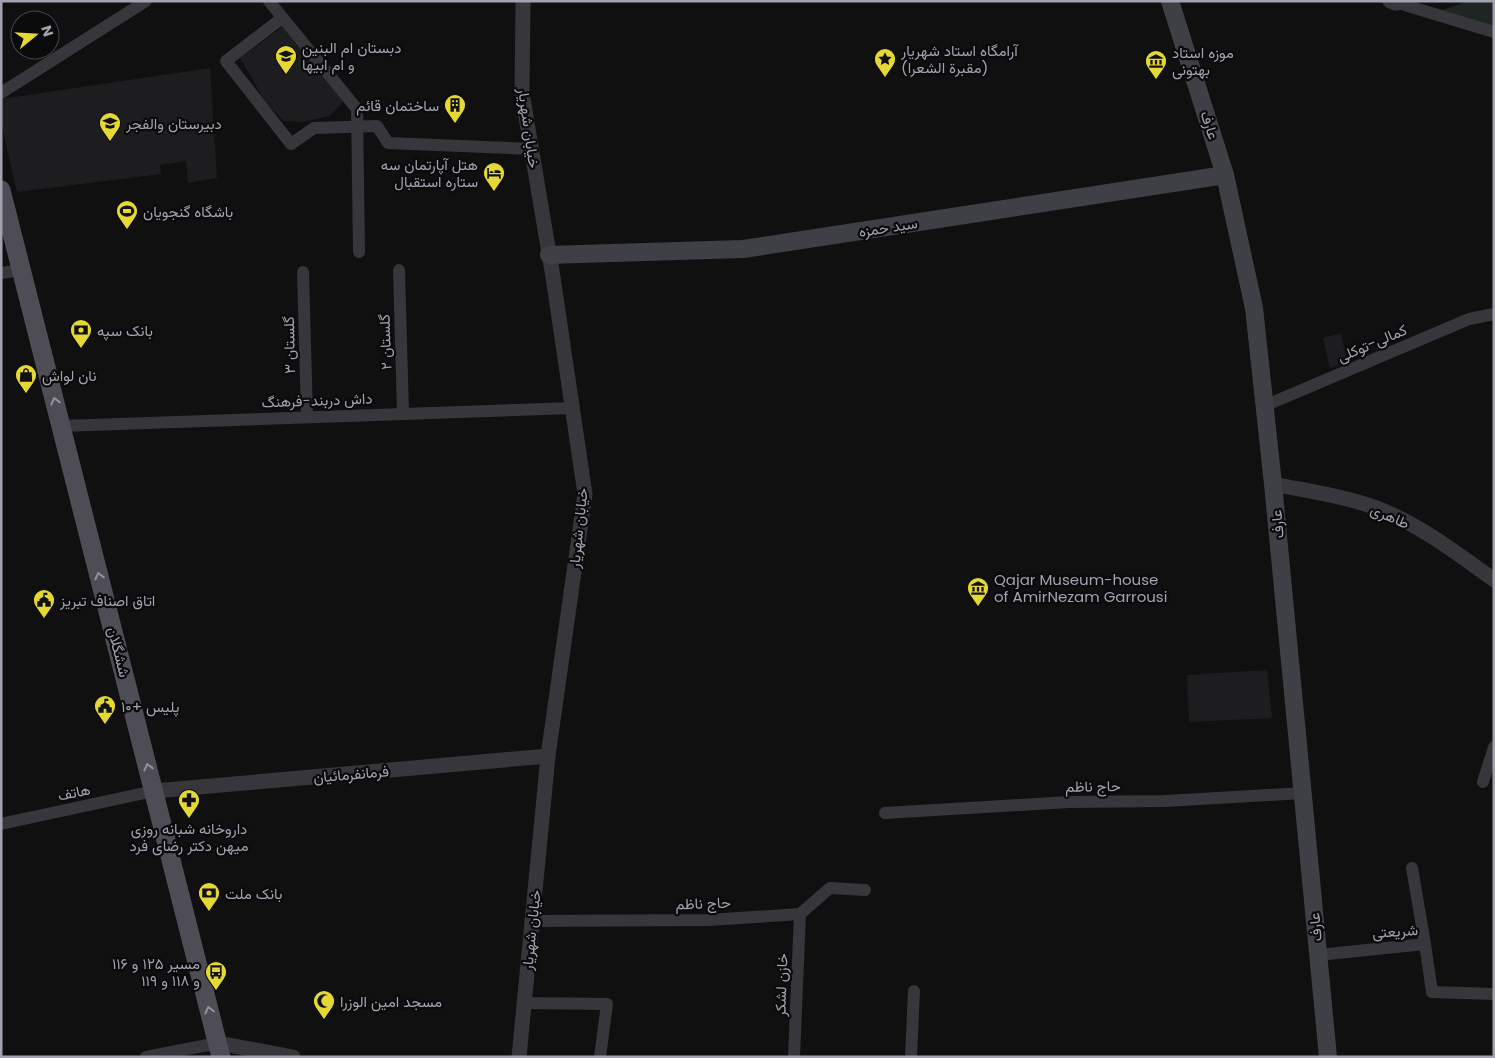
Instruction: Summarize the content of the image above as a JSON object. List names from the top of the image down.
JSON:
{
  "streets": {
    "main road": ["عارف", "سید حمزه", "ششگلان"],
    "street": [
      "خیابان شهریار",
      "گلستان ۲",
      "کمالی-توکلی",
      "گلستان ۳",
      "داش دربند-فرهنگ",
      "طاهری",
      "فرمانفرمائیان",
      "حاج ناظم",
      "هاتف",
      "شریعتی",
      "خازن لشکر"
    ]
  },
  "crossings": [
    ["عارف", "سید حمزه"],
    ["عارف", "کمالی-توکلی"],
    ["عارف", "طاهری"],
    ["عارف", "حاج ناظم"],
    ["عارف", "شریعتی"],
    ["خیابان شهریار", "سید حمزه"],
    ["خیابان شهریار", "داش دربند-فرهنگ"],
    ["خیابان شهریار", "فرمانفرمائیان"],
    ["خیابان شهریار", "حاج ناظم"],
    ["گلستان ۲", "داش دربند-فرهنگ"],
    ["گلستان ۳", "داش دربند-فرهنگ"],
    ["داش دربند-فرهنگ", "ششگلان"],
    ["ششگلان", "فرمانفرمائیان"],
    ["ششگلان", "هاتف"],
    ["فرمانفرمائیان", "هاتف"],
    ["حاج ناظم", "خازن لشکر"]
  ],
  "one_way": ["ششگلان"],
  "places": {
    "school or university": ["دبستان ام البنین و ام ابیها", "دبیرستان والفجر"],
    "place": ["آرامگاه استاد شهریار (مقبرة الشعرا)"],
    "museum": ["موزه استاد بهتونی", "Qajar Museum-house of AmirNezam Garrousi"],
    "building": ["ساختمان قائم"],
    "hotel": ["هتل آپارتمان سه ستاره استقبال"],
    "sports": ["باشگاه گنجویان"],
    "bank": ["بانک سپه", "بانک ملت"],
    "shop": ["نان لواش"],
    "public building": ["اتاق اصناف تبریز", "پلیس +۱۰"],
    "pharmacy": ["داروخانه شبانه روزی میهن دکتر رضای فرد"],
    "bus stop": ["مسیر ۱۲۵ و ۱۱۶ و ۱۱۸ و ۱۱۹"],
    "mosque": ["مسجد امین الوزرا"]
  },
  "north": "right"
}
